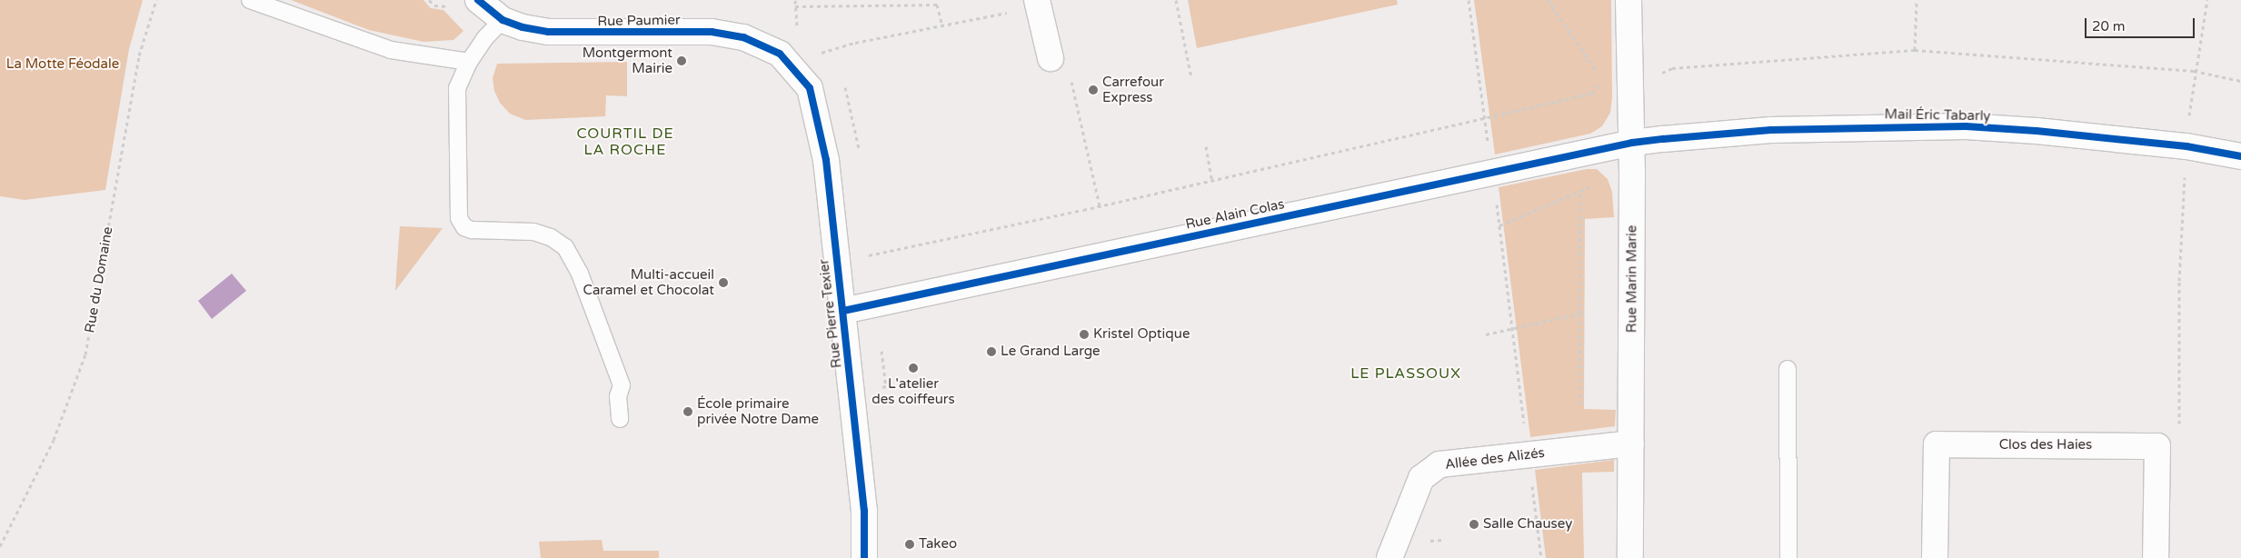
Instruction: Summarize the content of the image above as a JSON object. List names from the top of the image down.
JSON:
{
  "streets": {
    "street": [
      "Rue Paumier",
      "Mail Éric Tabarly",
      "Rue Alain Colas",
      "Rue Marin Marie",
      "Rue Pierre Texier",
      "Clos des Haies",
      "Allée des Alizés"
    ],
    "path": ["Rue du Domaine"]
  },
  "crossings": [
    ["Rue Paumier", "Rue Pierre Texier"],
    ["Mail Éric Tabarly", "Rue Alain Colas"],
    ["Mail Éric Tabarly", "Rue Marin Marie"],
    ["Rue Alain Colas", "Rue Marin Marie"],
    ["Rue Alain Colas", "Rue Pierre Texier"],
    ["Rue Marin Marie", "Allée des Alizés"]
  ],
  "districts": ["COURTIL DE LA ROCHE", "LE PLASSOUX"],
  "parks": ["La Motte Féodale"],
  "places": [
    "Montgermont Mairie",
    "Carrefour Express",
    "Multi-accueil Caramel et Chocolat",
    "Kristel Optique",
    "Le Grand Large",
    "L'atelier des coiffeurs",
    "École primaire privée Notre Dame",
    "Salle Chausey",
    "Takeo"
  ],
  "scale_bar": "20 m"
}
